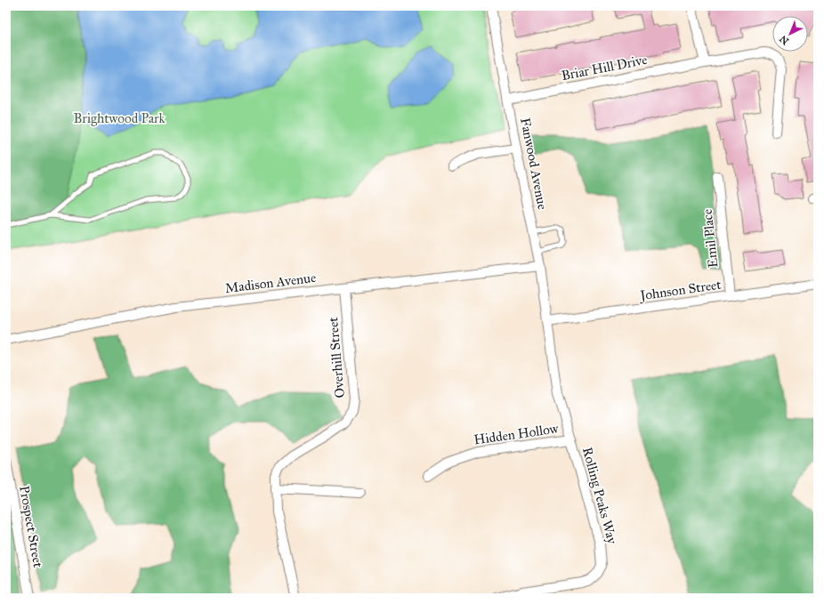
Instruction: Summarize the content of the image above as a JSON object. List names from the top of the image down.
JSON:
{
  "streets": {
    "street": [
      "Briar Hill Drive",
      "Fanwood Avenue",
      "Emil Place",
      "Madison Avenue",
      "Johnson Street",
      "Overhill Street",
      "Hidden Hollow",
      "Rolling Peaks Way",
      "Prospect Street"
    ]
  },
  "crossings": [
    ["Briar Hill Drive", "Fanwood Avenue"],
    ["Fanwood Avenue", "Madison Avenue"],
    ["Fanwood Avenue", "Johnson Street"],
    ["Fanwood Avenue", "Rolling Peaks Way"],
    ["Emil Place", "Johnson Street"],
    ["Madison Avenue", "Overhill Street"],
    ["Johnson Street", "Rolling Peaks Way"],
    ["Hidden Hollow", "Rolling Peaks Way"]
  ],
  "parks": ["Brightwood Park"],
  "north": "bottom left"
}
